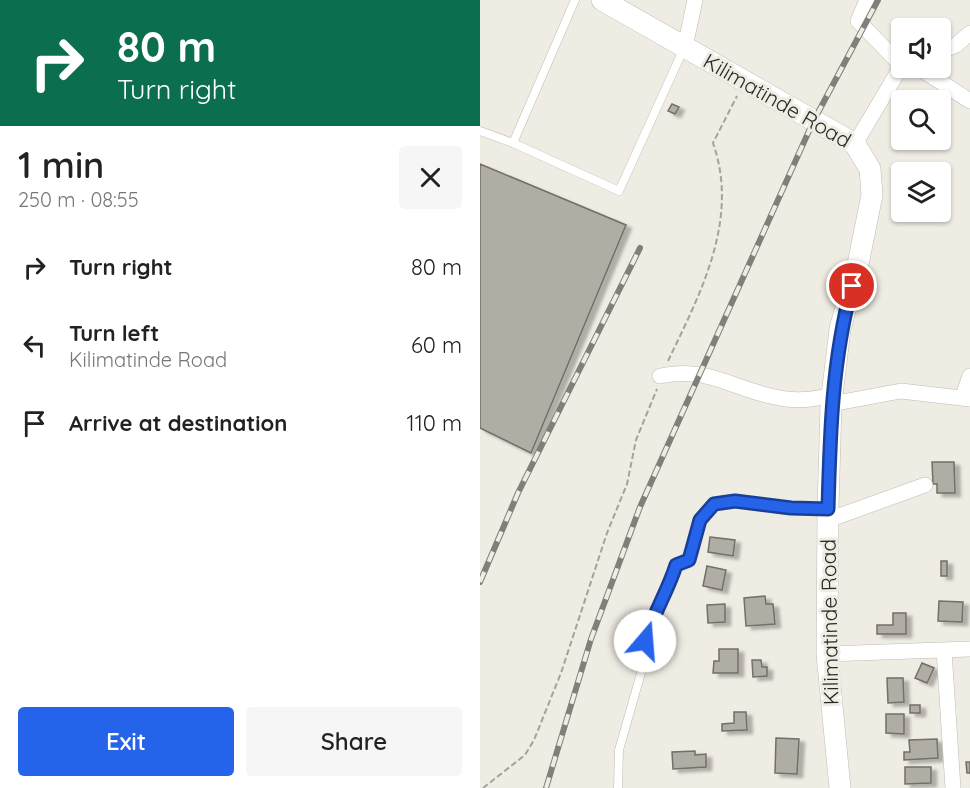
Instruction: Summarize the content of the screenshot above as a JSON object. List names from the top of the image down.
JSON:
{
  "streets": {
    "main road": ["Kilimatinde Road"]
  },
  "page": {
    "turn": ["80 m", "Turn right"],
    "heading": ["1 min", "250 m · 08:55"],
    "list": [
      {
        "name": "Turn right",
        "value": "80 m"
      },
      {
        "name": "Turn left",
        "note": "Kilimatinde Road",
        "value": "60 m"
      },
      {
        "name": "Arrive at destination",
        "value": "110 m"
      }
    ],
    "buttons": ["Exit", "Share"]
  }
}
